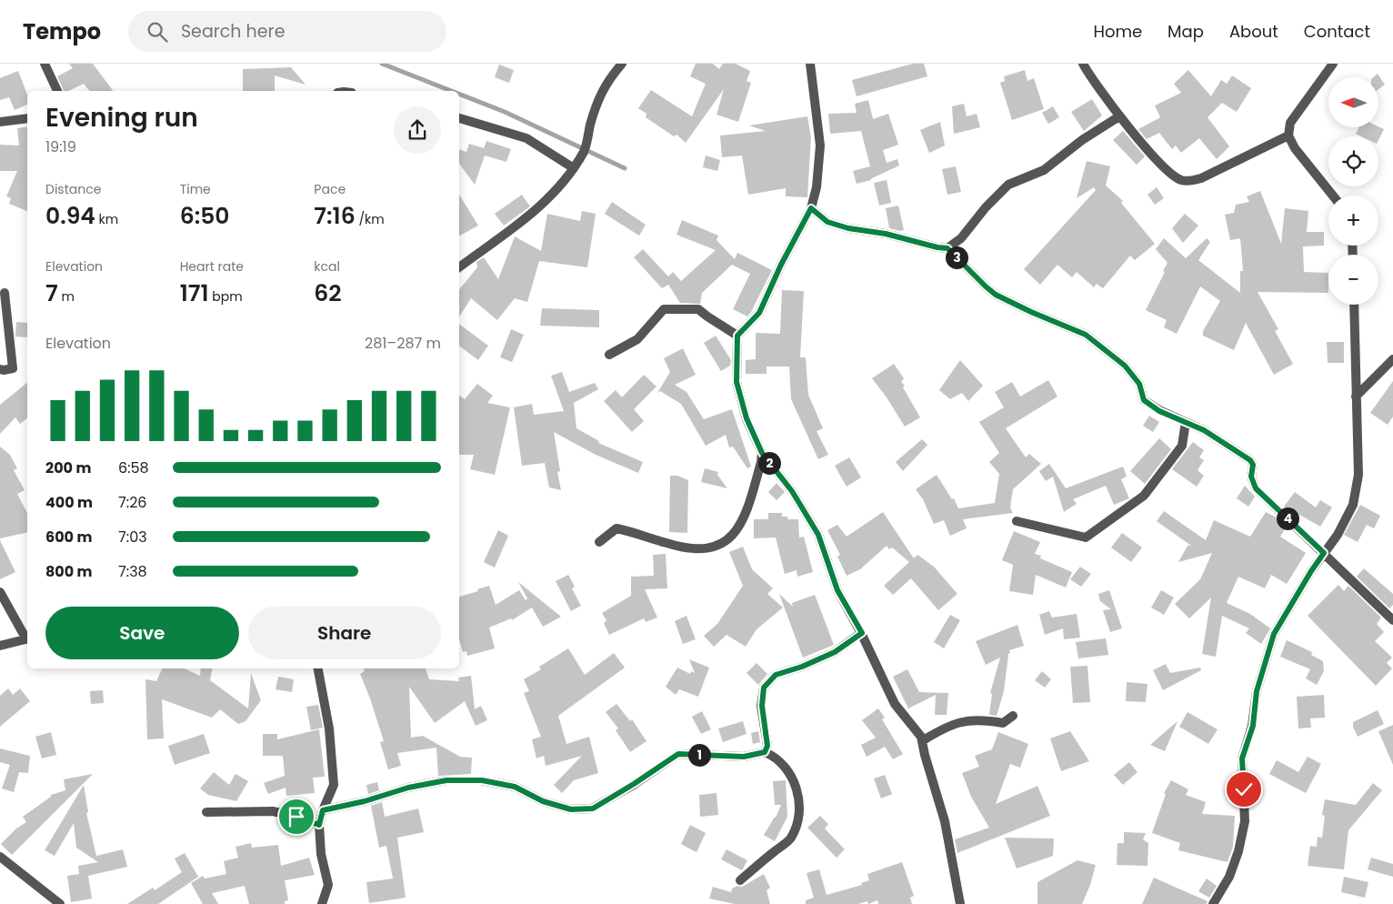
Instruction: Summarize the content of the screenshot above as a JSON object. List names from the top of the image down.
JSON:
{
  "north": "left",
  "page": {
    "header": "Tempo",
    "search": "Search here",
    "nav": [
      "Home",
      "Map",
      "About",
      "Contact"
    ],
    "map_buttons": ["+", "−"],
    "heading": ["Evening run", "19:19"],
    "stats": [
      ["Distance", "0.94 km"],
      ["Time", "6:50"],
      ["Pace", "7:16 /km"],
      ["Elevation", "7 m"],
      ["Heart rate", "171 bpm"],
      ["kcal", "62"]
    ],
    "pins": [
      "3",
      "2",
      "4",
      "1"
    ],
    "chart": ["Elevation", "281–287 m"],
    "list": [
      {
        "name": "200 m",
        "note": "6:58"
      },
      {
        "name": "400 m",
        "note": "7:26"
      },
      {
        "name": "600 m",
        "note": "7:03"
      },
      {
        "name": "800 m",
        "note": "7:38"
      }
    ],
    "buttons": ["Save", "Share"]
  }
}
